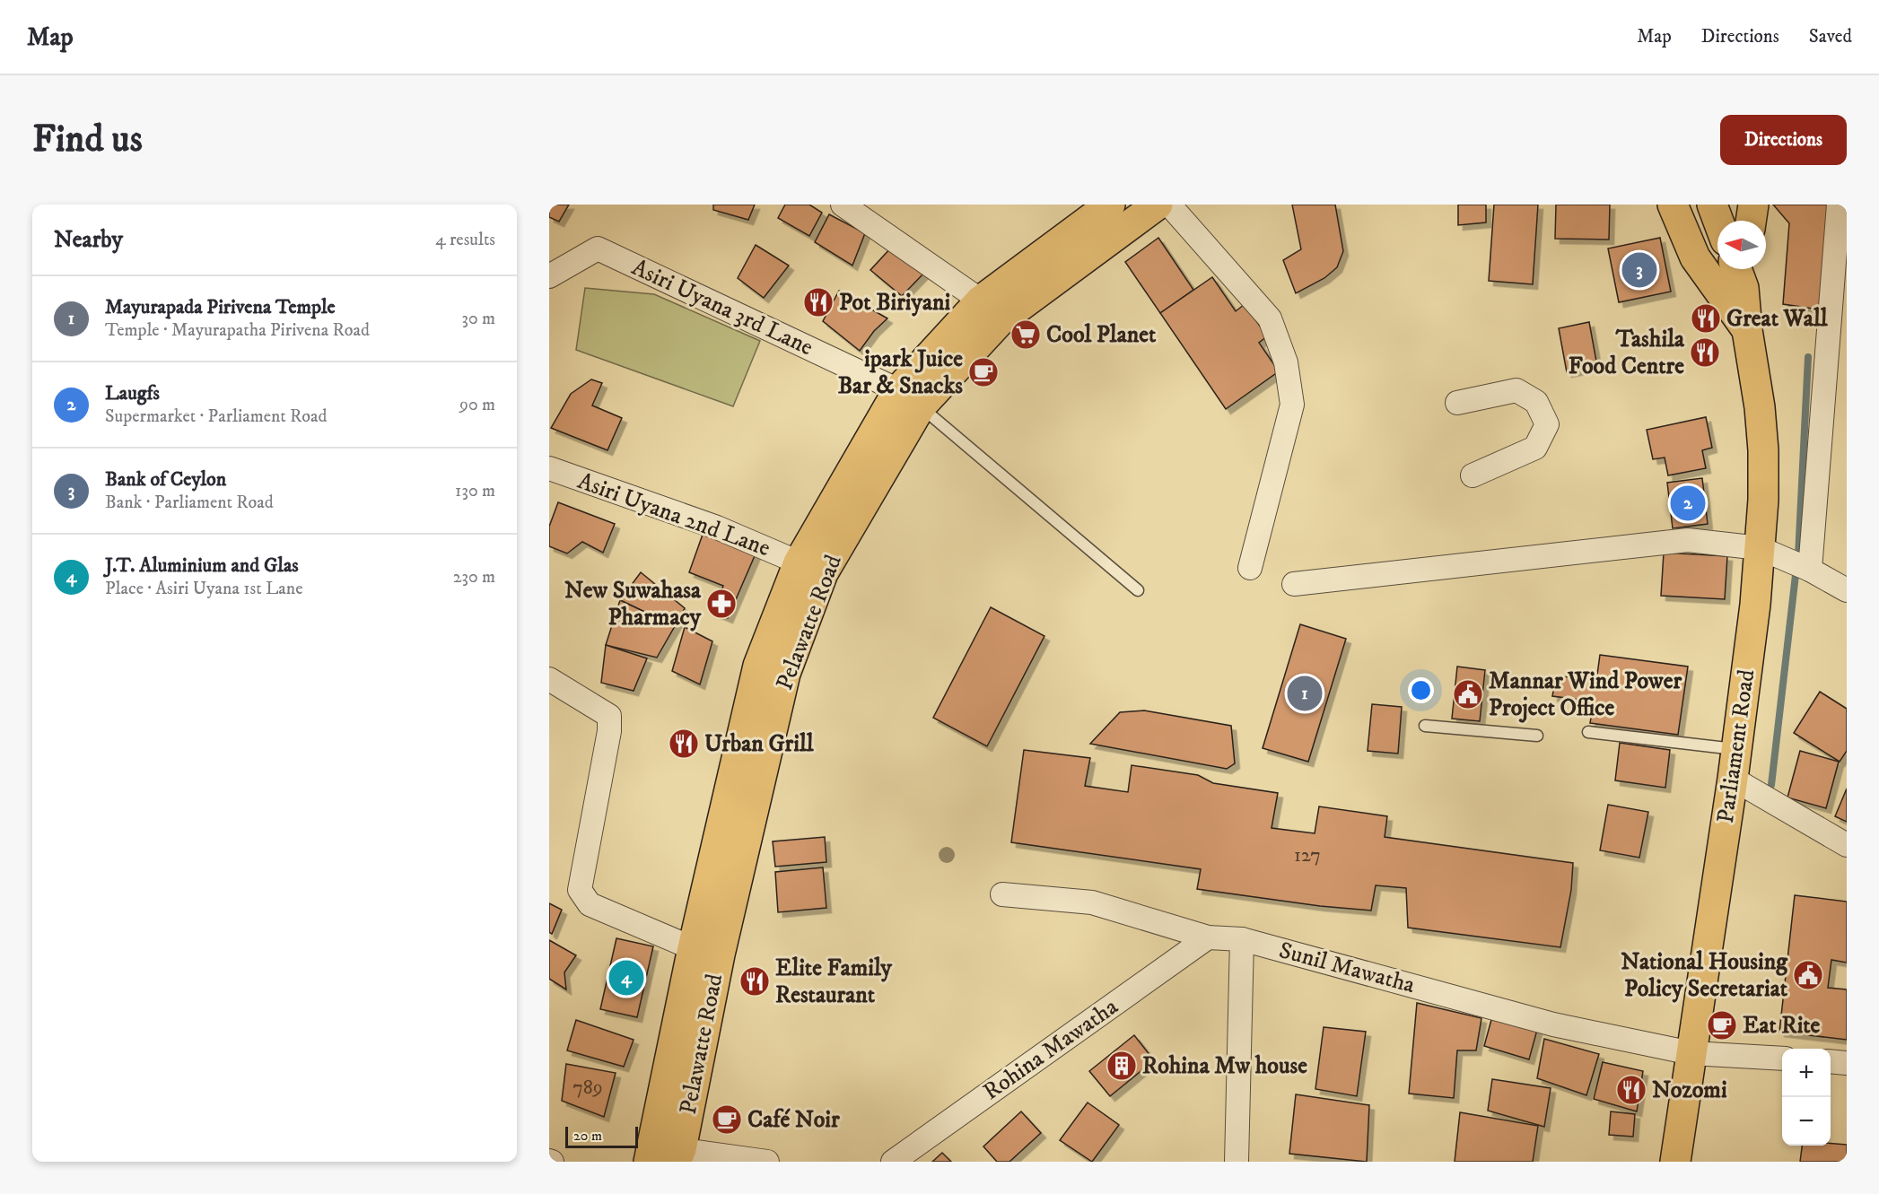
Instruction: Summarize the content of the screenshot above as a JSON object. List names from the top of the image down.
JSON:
{
  "streets": {
    "main road": ["Pelawatte Road", "Parliament Road"],
    "street": [
      "Asiri Uyana 3rd Lane",
      "Asiri Uyana 2nd Lane",
      "Sunil Mawatha",
      "Rohina Mawatha"
    ]
  },
  "crossings": [
    ["Asiri Uyana 3rd Lane", "Pelawatte Road"],
    ["Asiri Uyana 2nd Lane", "Pelawatte Road"],
    ["Parliament Road", "Sunil Mawatha"],
    ["Sunil Mawatha", "Rohina Mawatha"]
  ],
  "places": {
    "restaurant": [
      "Pot Biriyani",
      "Great Wall",
      "Tashila Food Centre",
      "Urban Grill",
      "Elite Family Restaurant",
      "Nozomi"
    ],
    "supermarket": ["Cool Planet"],
    "cafe": ["ipark Juice Bar & Snacks", "Eat Rite", "Café Noir"],
    "pharmacy": ["New Suwahasa Pharmacy"],
    "public building": ["Mannar Wind Power Project Office", "National Housing Policy Secretariat"],
    "building": ["Rohina Mw house"]
  },
  "house_numbers": ["127", "789"],
  "scale_bar": "20 m",
  "north": "left",
  "page": {
    "header": "Map",
    "nav": ["Map", "Directions", "Saved"],
    "buttons": "Directions",
    "title": "Find us",
    "heading": ["Nearby", "4 results"],
    "pins": [
      "3",
      "2",
      "1",
      "4"
    ],
    "list": [
      {
        "mark": "1",
        "name": "Mayurapada Pirivena Temple",
        "note": "Temple · Mayurapatha Pirivena Road",
        "value": "30 m"
      },
      {
        "mark": "2",
        "name": "Laugfs",
        "note": "Supermarket · Parliament Road",
        "value": "90 m"
      },
      {
        "mark": "3",
        "name": "Bank of Ceylon",
        "note": "Bank · Parliament Road",
        "value": "130 m"
      },
      {
        "mark": "4",
        "name": "J.T. Aluminium and Glas",
        "note": "Place · Asiri Uyana 1st Lane",
        "value": "230 m"
      }
    ],
    "map_buttons": ["+", "−"],
    "scale": "20 m"
  }
}
